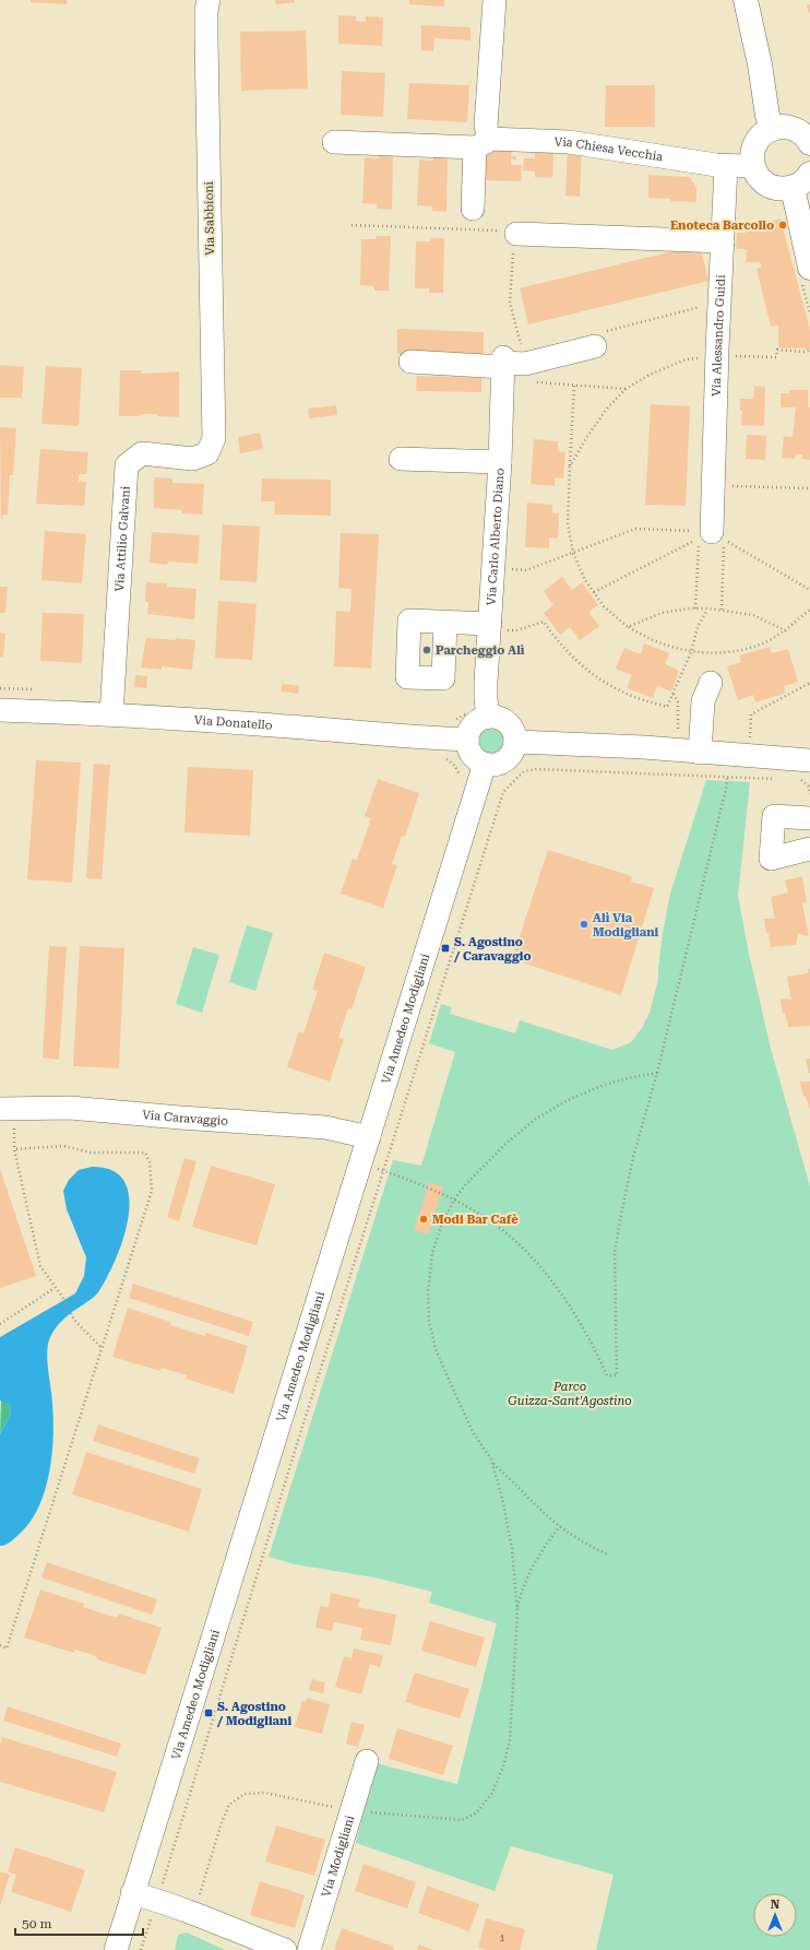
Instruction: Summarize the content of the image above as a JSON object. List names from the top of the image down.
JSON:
{
  "streets": {
    "street": [
      "Via Chiesa Vecchia",
      "Via Sabbioni",
      "Via Alessandro Guidi",
      "Via Carlo Alberto Diano",
      "Via Attilio Galvani",
      "Via Donatello",
      "Via Amedeo Modigliani",
      "Via Caravaggio",
      "Via Modigliani"
    ]
  },
  "crossings": [
    ["Via Chiesa Vecchia", "Via Alessandro Guidi"],
    ["Via Sabbioni", "Via Attilio Galvani"],
    ["Via Carlo Alberto Diano", "Via Donatello"],
    ["Via Carlo Alberto Diano", "Via Amedeo Modigliani"],
    ["Via Attilio Galvani", "Via Donatello"],
    ["Via Donatello", "Via Amedeo Modigliani"],
    ["Via Amedeo Modigliani", "Via Caravaggio"]
  ],
  "parks": ["Parco Guizza-Sant'Agostino"],
  "places": {
    "other": [
      "Enoteca Barcollo",
      "Parcheggio Alì",
      "Alì Via Modigliani",
      "Modi Bar Cafè"
    ],
    "transit": ["S. Agostino / Caravaggio", "S. Agostino / Modigliani"]
  },
  "house_numbers": ["1"],
  "scale_bar": "50 m",
  "north": "top"
}
